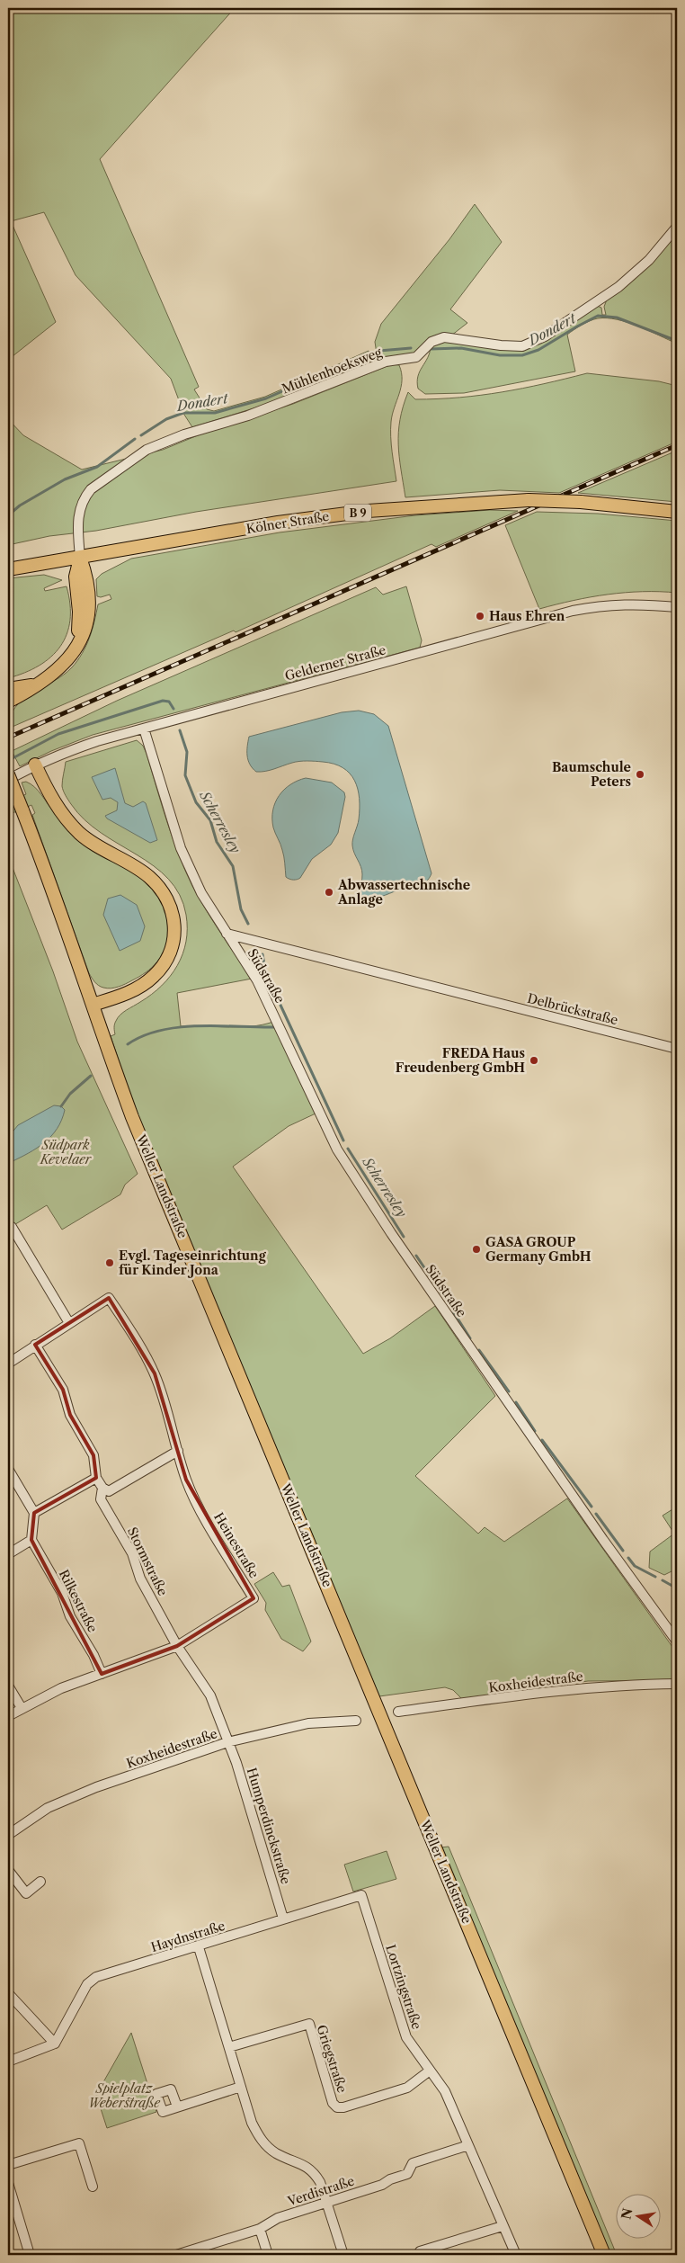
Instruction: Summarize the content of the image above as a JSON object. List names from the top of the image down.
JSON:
{
  "streets": {
    "main road": ["B 9", "Kölner Straße", "Weller Landstraße"],
    "street": [
      "Mühlenhoeksweg",
      "Gelderner Straße",
      "Südstraße",
      "Delbrückstraße",
      "Heinestraße",
      "Stormstraße",
      "Rilkestraße",
      "Koxheidestraße",
      "Humperdinckstraße",
      "Haydnstraße",
      "Lortzingstraße",
      "Griegstraße",
      "Verdistraße"
    ]
  },
  "crossings": [
    ["Mühlenhoeksweg", "Kölner Straße"],
    ["Gelderner Straße", "Südstraße"],
    ["Südstraße", "Delbrückstraße"],
    ["Heinestraße", "Stormstraße"],
    ["Heinestraße", "Rilkestraße"],
    ["Stormstraße", "Koxheidestraße"],
    ["Stormstraße", "Humperdinckstraße"],
    ["Koxheidestraße", "Humperdinckstraße"],
    ["Humperdinckstraße", "Haydnstraße"],
    ["Haydnstraße", "Lortzingstraße"],
    ["Lortzingstraße", "Griegstraße"],
    ["Lortzingstraße", "Verdistraße"]
  ],
  "water": ["Dondert", "Scherresley"],
  "parks": ["Südpark Kevelaer", "Spielplatz Weberstraße"],
  "places": [
    "Haus Ehren",
    "Baumschule Peters",
    "Abwassertechnische Anlage",
    "FREDA Haus Freudenberg GmbH",
    "GASA GROUP Germany GmbH",
    "Evgl. Tageseinrichtung für Kinder Jona"
  ],
  "north": "left"
}
